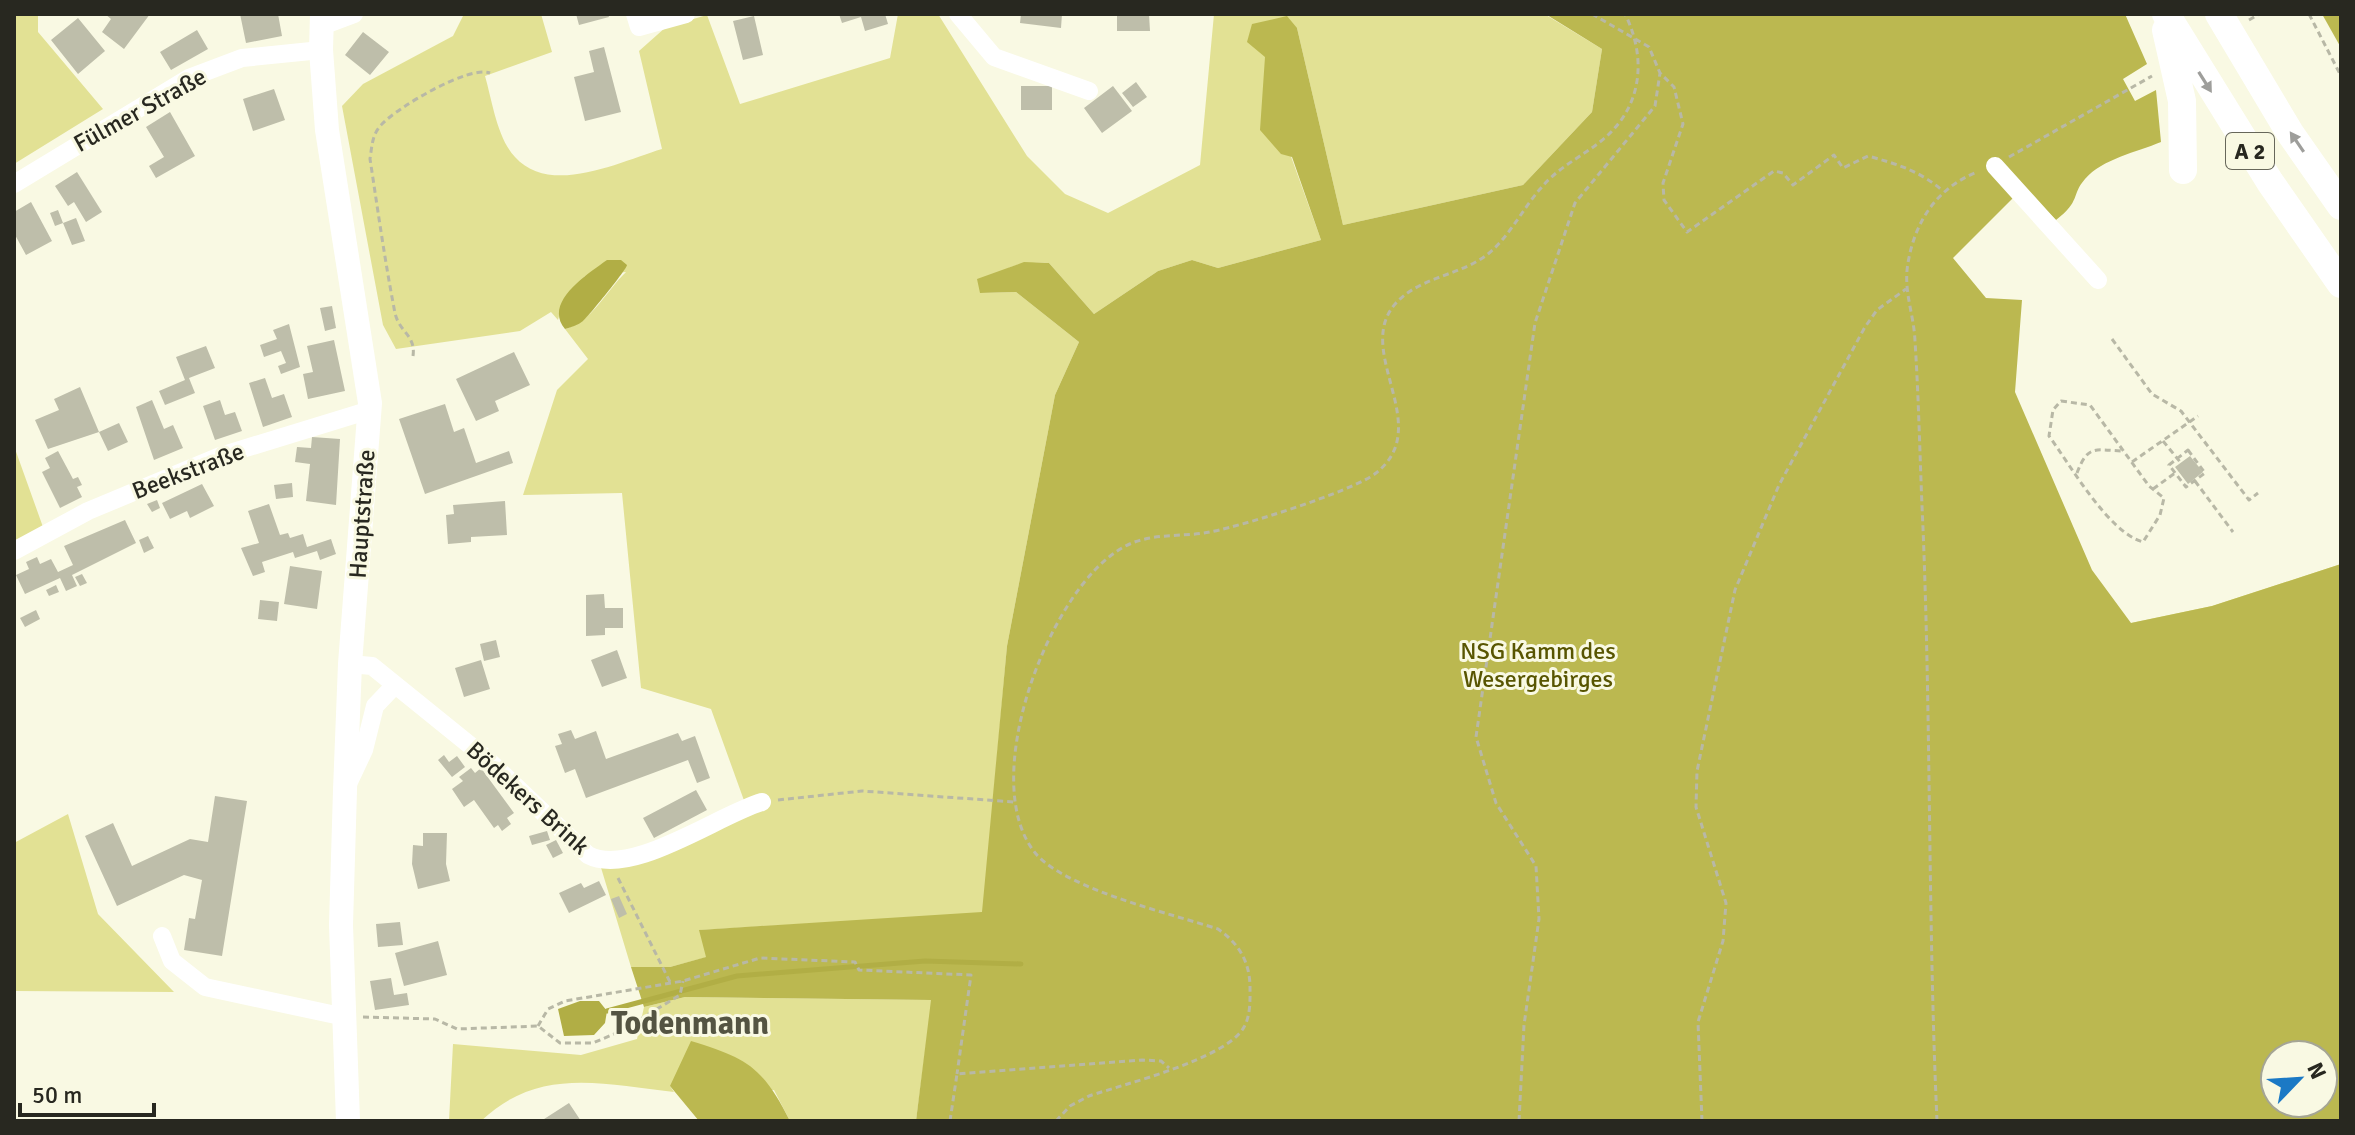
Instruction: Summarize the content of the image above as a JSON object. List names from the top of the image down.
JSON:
{
  "streets": {
    "highway": ["A 2"],
    "main road": ["Hauptstraße"],
    "street": ["Fülmer Straße", "Beekstraße", "Bödekers Brink"]
  },
  "crossings": [
    ["Fülmer Straße", "Hauptstraße"],
    ["Beekstraße", "Hauptstraße"],
    ["Hauptstraße", "Bödekers Brink"]
  ],
  "districts": ["Todenmann"],
  "parks": ["NSG Kamm des Wesergebirges"],
  "scale_bar": "50 m",
  "north": "top right"
}
